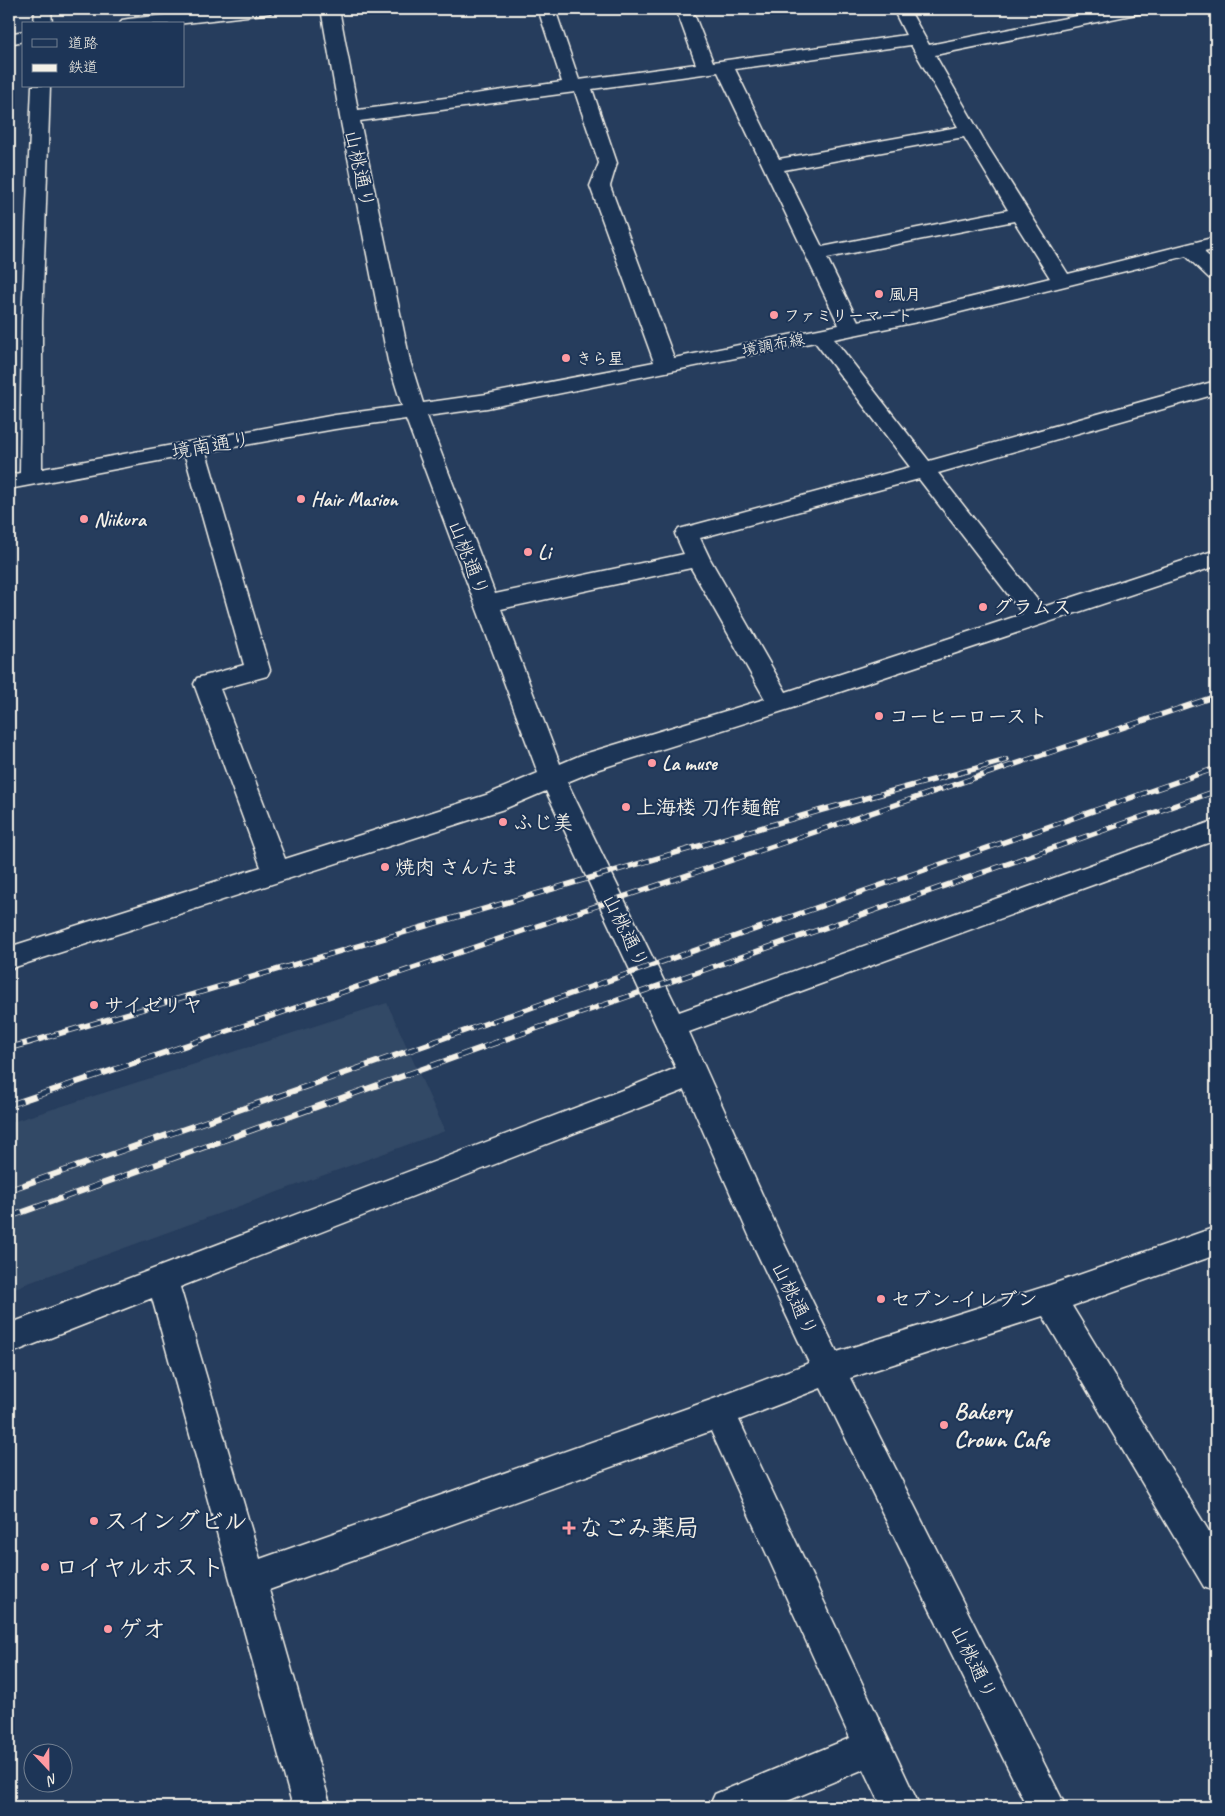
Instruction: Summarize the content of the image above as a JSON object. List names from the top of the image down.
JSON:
{
  "streets": {
    "street": ["山桃通り", "境調布線", "境南通り"]
  },
  "crossings": [
    ["山桃通り", "境調布線"],
    ["山桃通り", "境南通り"],
    ["境調布線", "境南通り"]
  ],
  "places": {
    "other": [
      "風月",
      "ファミリーマート",
      "きら星",
      "Hair Masion",
      "Niikura",
      "Li",
      "グラムス",
      "コーヒーロースト",
      "La muse",
      "上海楼 刀作麺館",
      "ふじ美",
      "焼肉 さんたま",
      "サイゼリヤ",
      "セブン-イレブン",
      "Bakery Crown Cafe",
      "スイングビル",
      "ロイヤルホスト",
      "ゲオ"
    ],
    "health": ["なごみ薬局"]
  },
  "legend": ["道路", "鉄道"],
  "north": "bottom"
}
